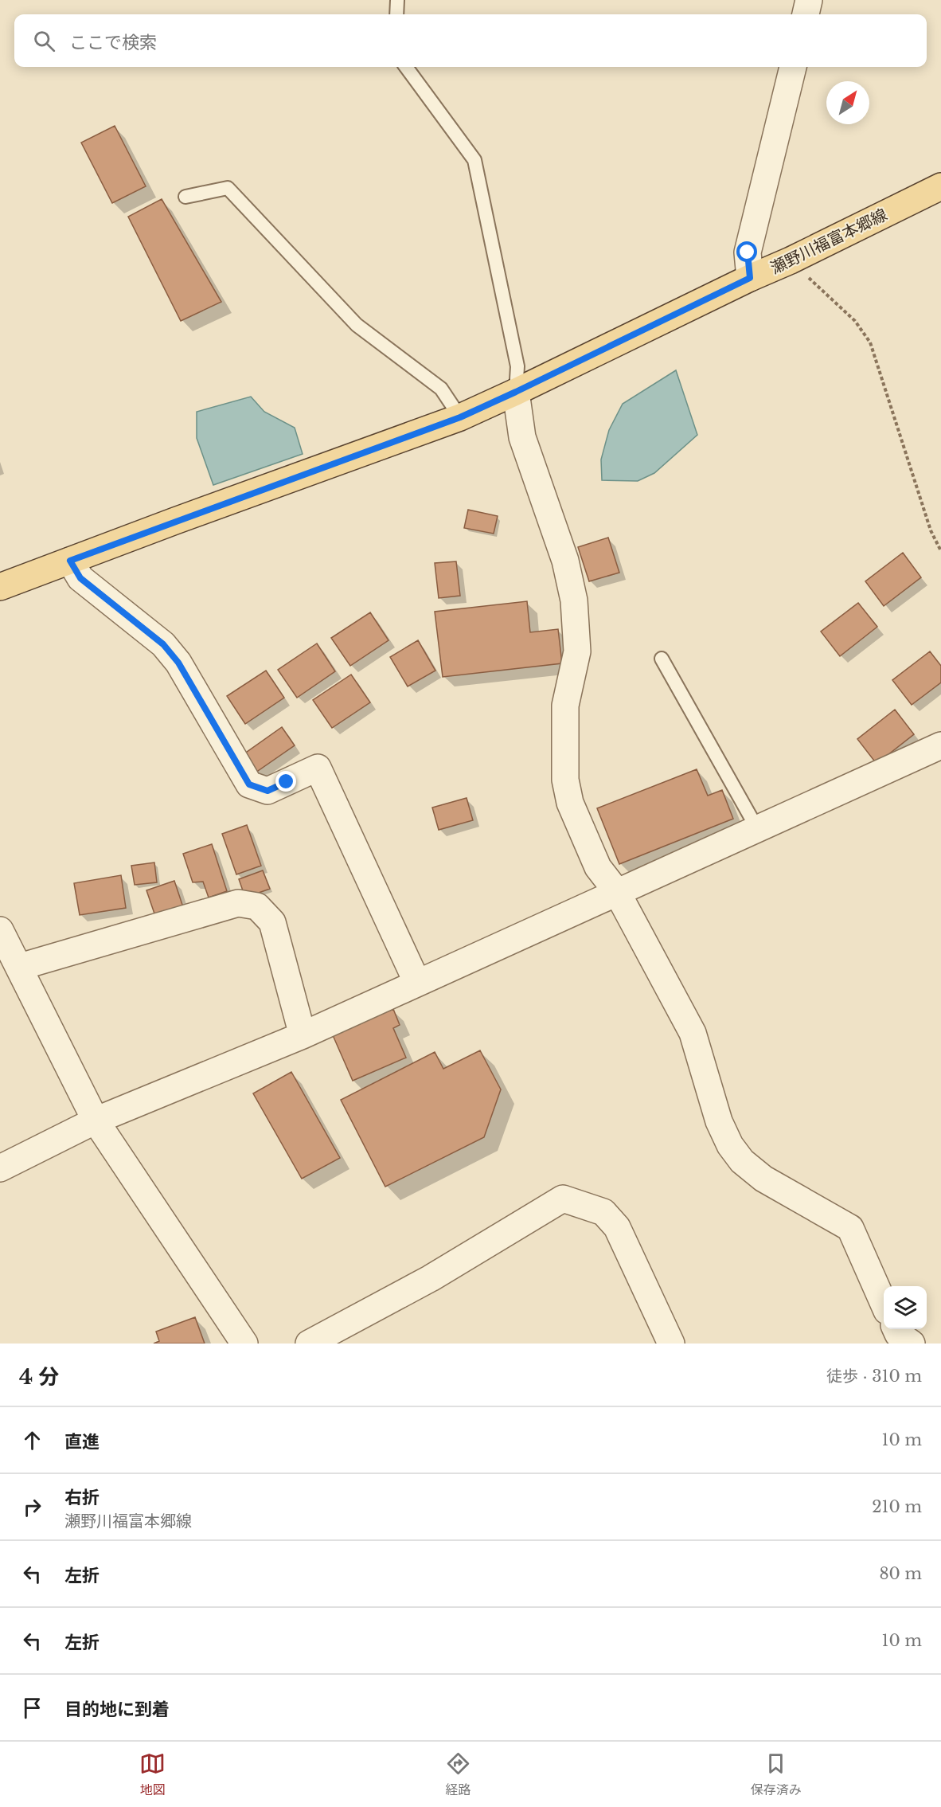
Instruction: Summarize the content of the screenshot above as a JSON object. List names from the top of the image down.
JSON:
{
  "streets": {
    "main road": ["瀬野川福富本郷線"]
  },
  "north": "top right",
  "page": {
    "search": "ここで検索",
    "heading": ["4 分", "徒歩 · 310 m"],
    "list": [
      ["直進", "10 m"],
      ["右折", "瀬野川福富本郷線", "210 m"],
      ["左折", "80 m"],
      ["左折", "10 m"],
      "目的地に到着"
    ],
    "nav": ["地図", "経路", "保存済み"]
  }
}
